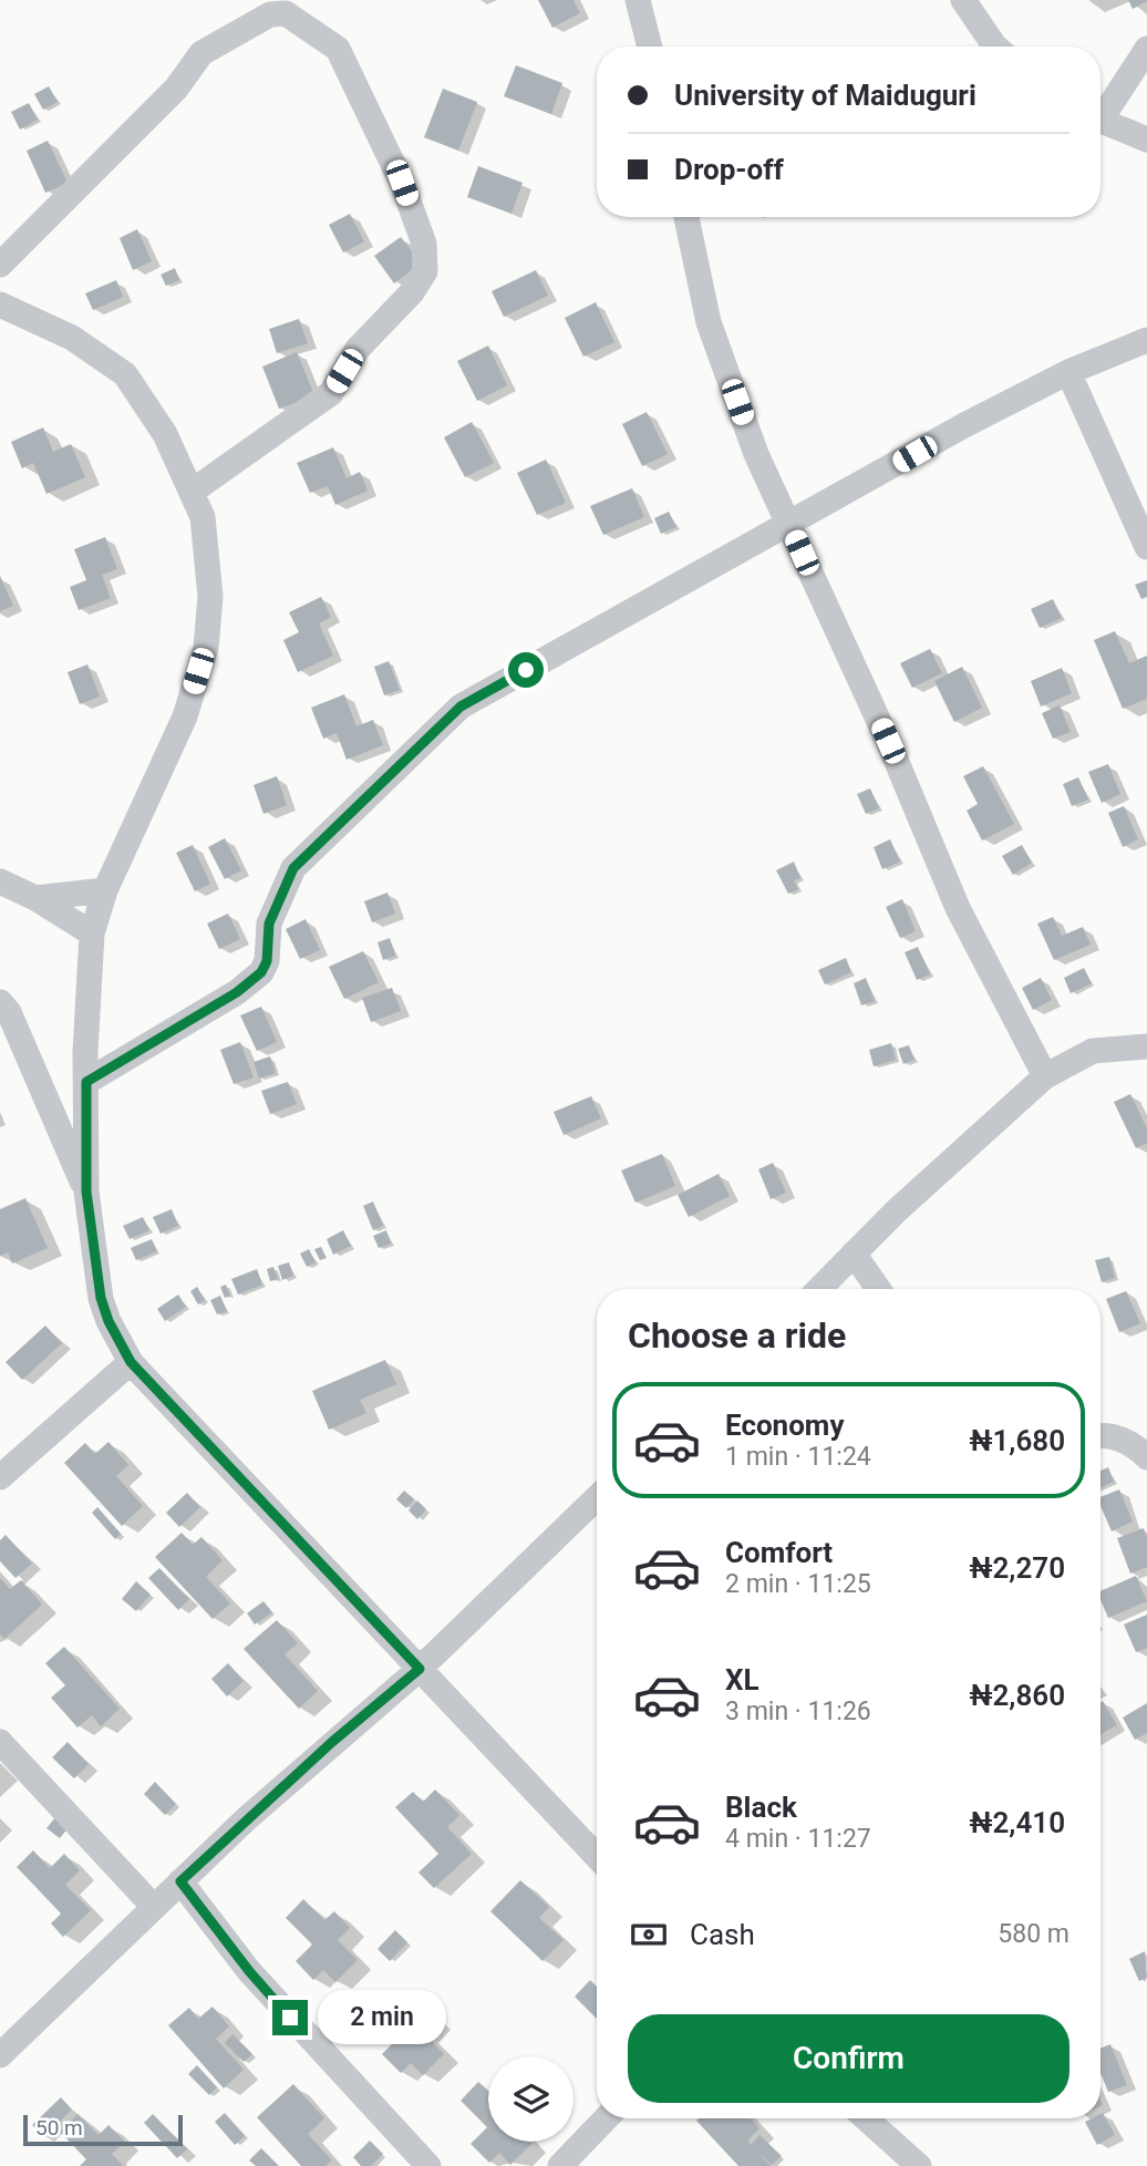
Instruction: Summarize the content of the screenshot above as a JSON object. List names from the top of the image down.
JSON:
{
  "scale_bar": "50 m",
  "page": {
    "banner": ["University of Maiduguri", "Drop-off"],
    "heading": "Choose a ride",
    "list": [
      {
        "name": "Economy",
        "note": "1 min · 11:24",
        "value": "₦1,680"
      },
      {
        "name": "Comfort",
        "note": "2 min · 11:25",
        "value": "₦2,270"
      },
      {
        "name": "XL",
        "note": "3 min · 11:26",
        "value": "₦2,860"
      },
      {
        "name": "Black",
        "note": "4 min · 11:27",
        "value": "₦2,410"
      }
    ],
    "pay": ["Cash", "580 m"],
    "bubble": "2 min",
    "buttons": "Confirm",
    "scale": "50 m"
  }
}
